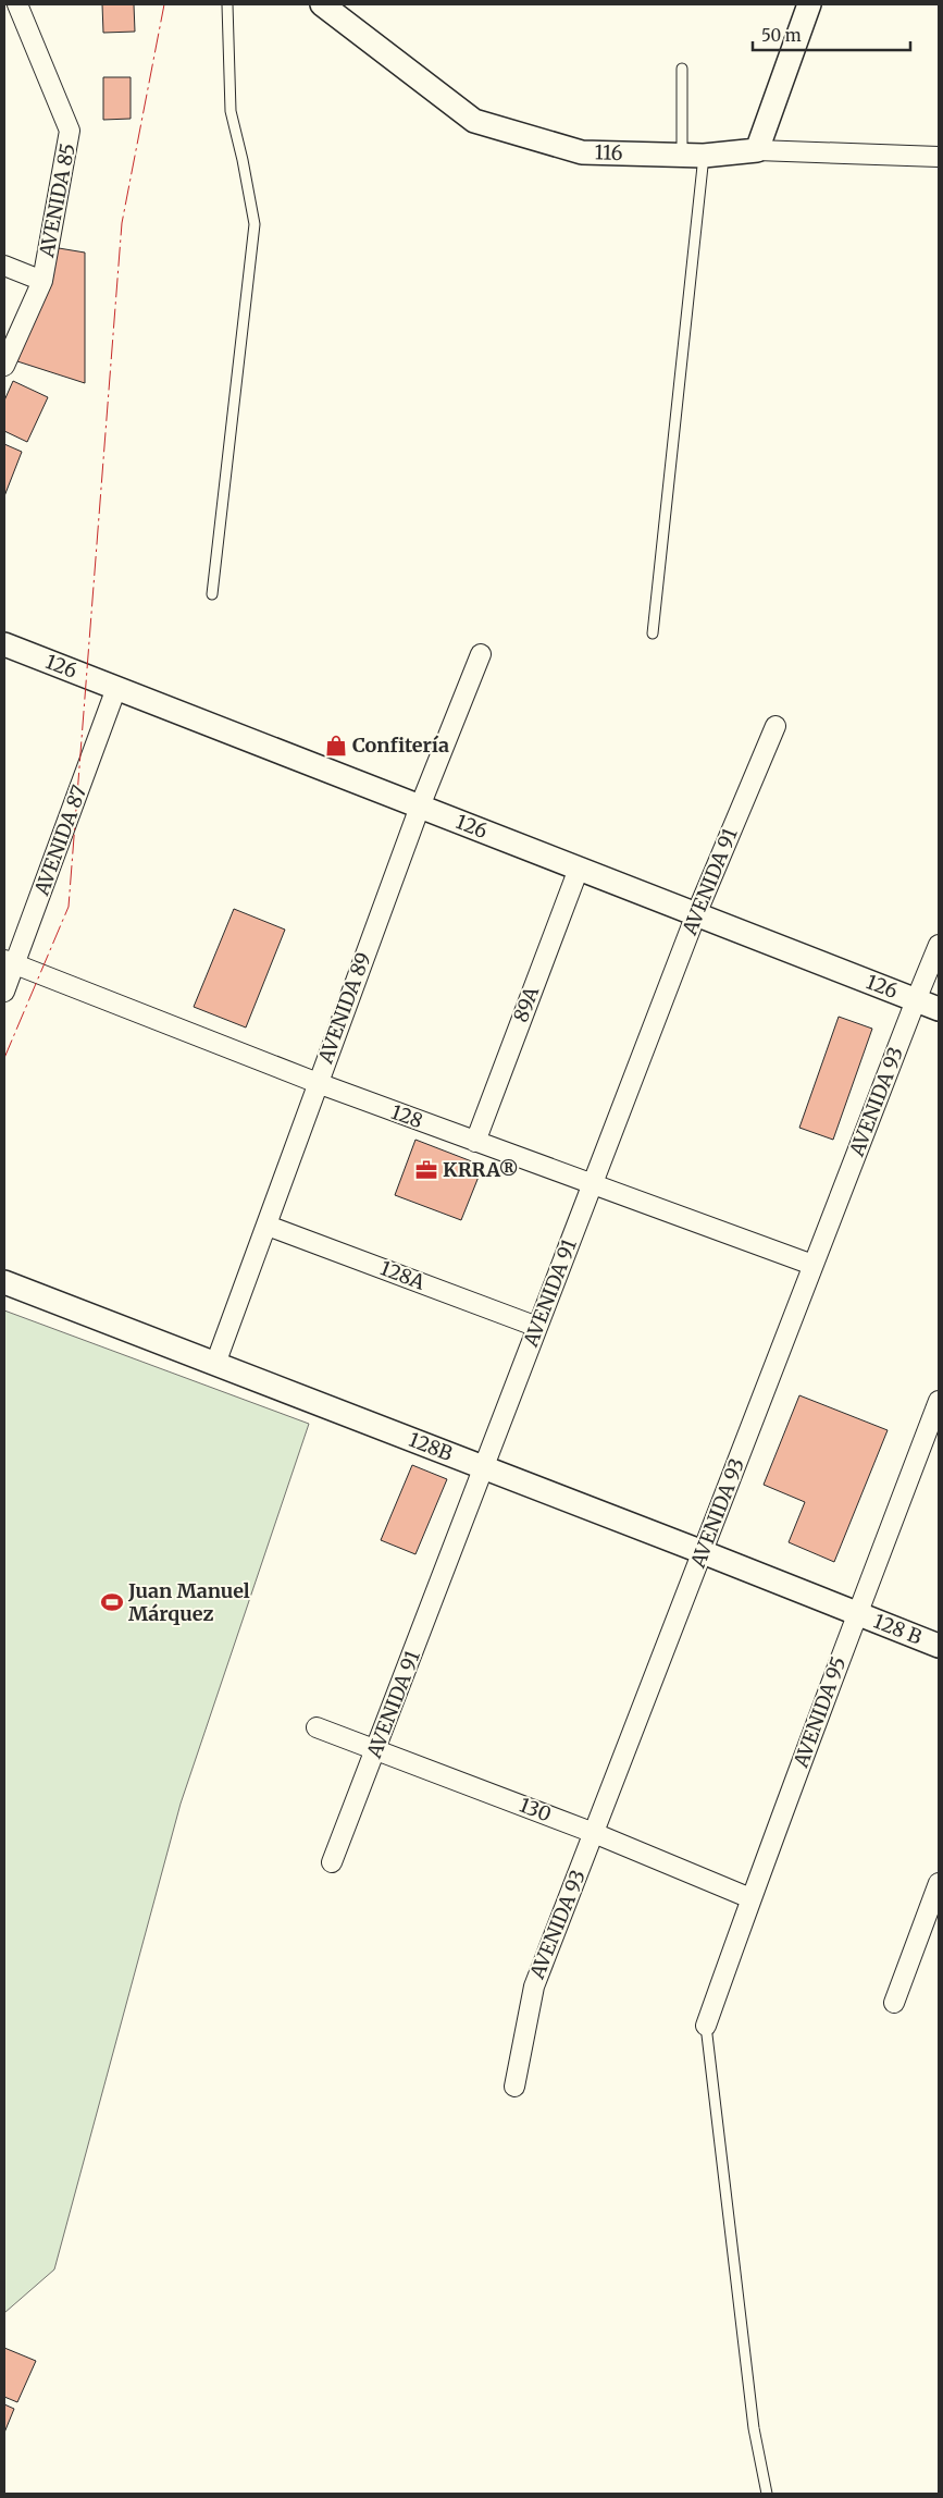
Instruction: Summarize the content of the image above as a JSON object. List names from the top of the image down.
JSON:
{
  "streets": {
    "street": [
      "116",
      "AVENIDA 85",
      "126",
      "AVENIDA 87",
      "AVENIDA 91",
      "89A",
      "AVENIDA 89",
      "AVENIDA 93",
      "128",
      "128A",
      "128B",
      "128 B",
      "AVENIDA 95",
      "130"
    ]
  },
  "crossings": [
    ["126", "AVENIDA 87"],
    ["126", "AVENIDA 91"],
    ["126", "89A"],
    ["126", "AVENIDA 89"],
    ["126", "AVENIDA 93"],
    ["AVENIDA 87", "128"],
    ["AVENIDA 91", "128"],
    ["AVENIDA 91", "128A"],
    ["AVENIDA 91", "128B"],
    ["AVENIDA 91", "130"],
    ["89A", "128"],
    ["AVENIDA 89", "128"],
    ["AVENIDA 89", "128A"],
    ["AVENIDA 89", "128B"],
    ["AVENIDA 93", "128"],
    ["AVENIDA 93", "128B"],
    ["AVENIDA 93", "130"],
    ["128B", "128 B"],
    ["128B", "AVENIDA 95"],
    ["128 B", "AVENIDA 95"],
    ["AVENIDA 95", "130"]
  ],
  "places": {
    "shop": ["Confitería"],
    "office": ["KRRA®"],
    "sports": ["Juan Manuel Márquez"]
  },
  "scale_bar": "50 m"
}
